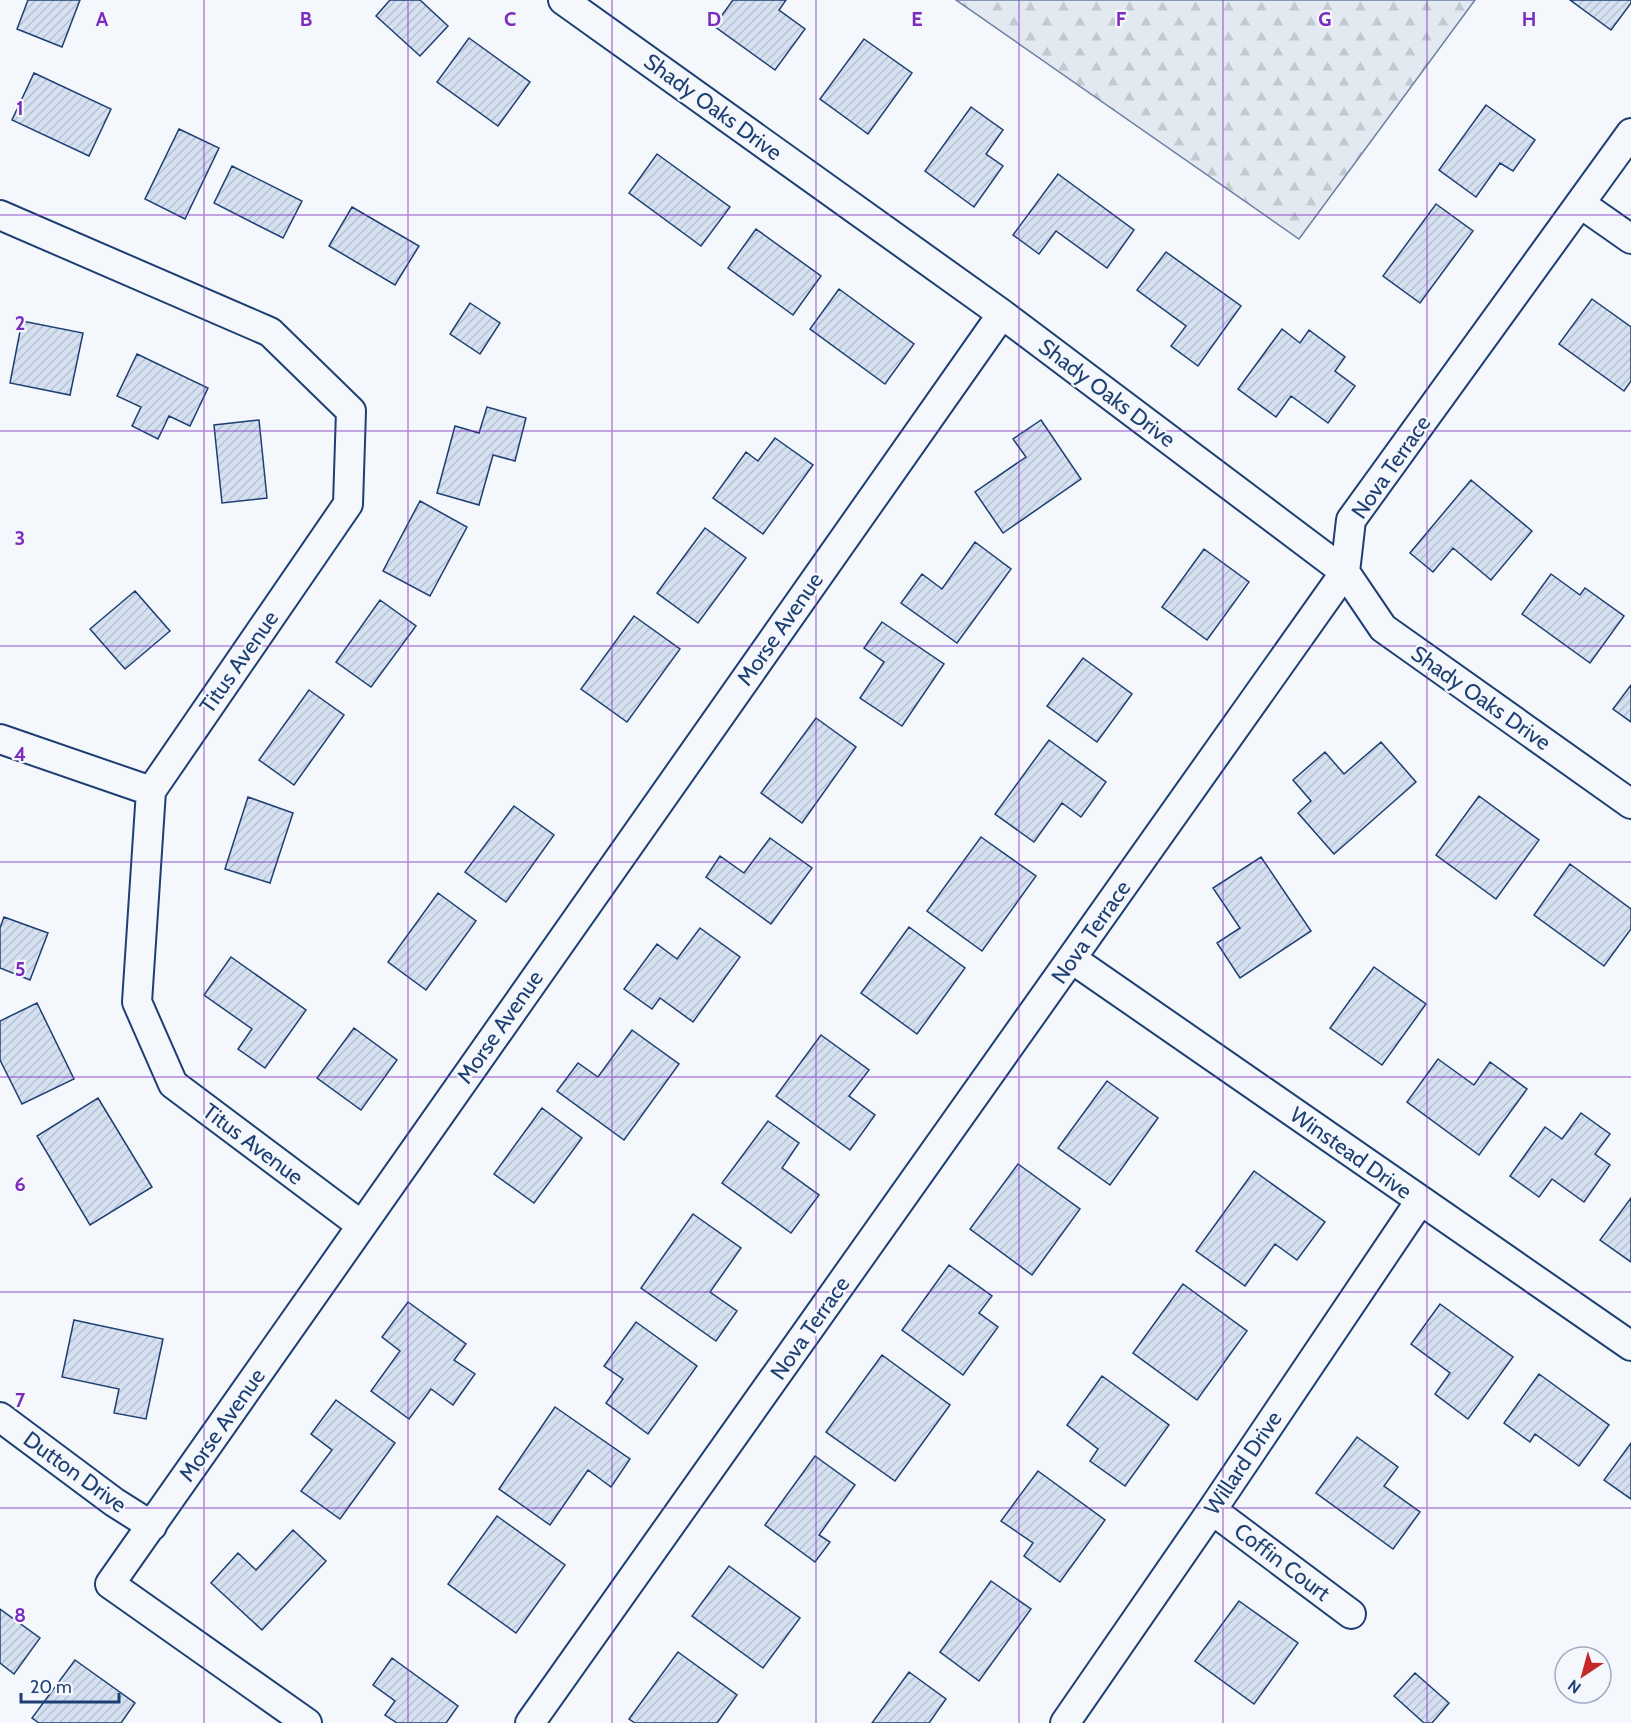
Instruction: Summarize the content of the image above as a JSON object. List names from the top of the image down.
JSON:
{
  "streets": {
    "street": [
      "Shady Oaks Drive",
      "Nova Terrace",
      "Morse Avenue",
      "Titus Avenue",
      "Winstead Drive",
      "Willard Drive",
      "Dutton Drive",
      "Coffin Court"
    ]
  },
  "crossings": [
    ["Shady Oaks Drive", "Nova Terrace"],
    ["Shady Oaks Drive", "Morse Avenue"],
    ["Nova Terrace", "Winstead Drive"],
    ["Morse Avenue", "Titus Avenue"],
    ["Morse Avenue", "Dutton Drive"],
    ["Winstead Drive", "Willard Drive"],
    ["Willard Drive", "Coffin Court"]
  ],
  "scale_bar": "20 m",
  "north": "bottom left",
  "grid": {
    "columns": [
      "A",
      "B",
      "C",
      "D",
      "E",
      "F",
      "G",
      "H"
    ],
    "rows": [
      "1",
      "2",
      "3",
      "4",
      "5",
      "6",
      "7",
      "8"
    ]
  }
}
